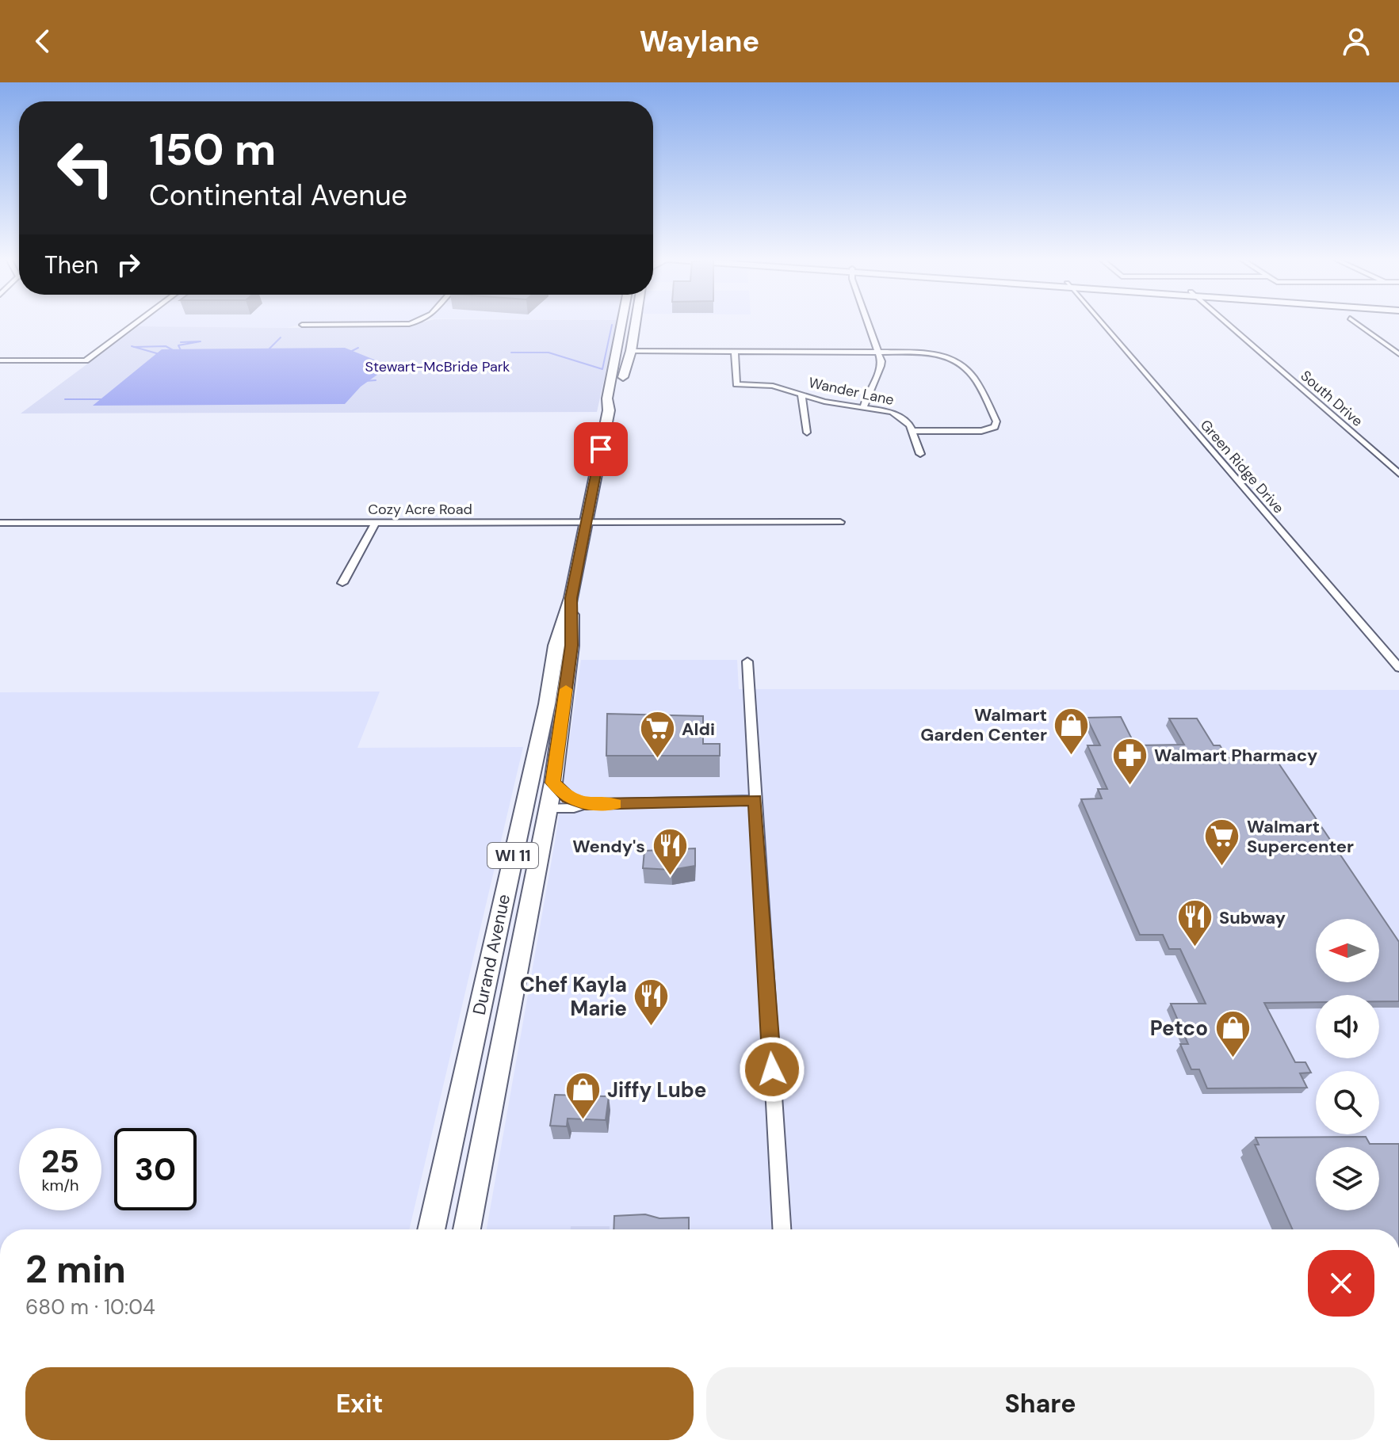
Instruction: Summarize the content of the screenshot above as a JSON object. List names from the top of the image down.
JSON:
{
  "streets": {
    "main road": ["WI 11", "Durand Avenue"],
    "street": [
      "Wander Lane",
      "South Drive",
      "Green Ridge Drive",
      "Cozy Acre Road"
    ]
  },
  "crossings": [
    ["Cozy Acre Road", "Durand Avenue"]
  ],
  "parks": ["Stewart-McBride Park"],
  "places": {
    "shop": ["Walmart Garden Center", "Petco", "Jiffy Lube"],
    "supermarket": ["Aldi", "Walmart Supercenter"],
    "pharmacy": ["Walmart Pharmacy"],
    "restaurant": ["Wendy's", "Subway", "Chef Kayla Marie"]
  },
  "north": "left",
  "page": {
    "header": "Waylane",
    "turn": ["150 m", "Continental Avenue"],
    "then": "Then",
    "speed": "25 km/h",
    "limit": "30",
    "heading": ["2 min", "680 m · 10:04"],
    "buttons": ["Exit", "Share"]
  }
}
